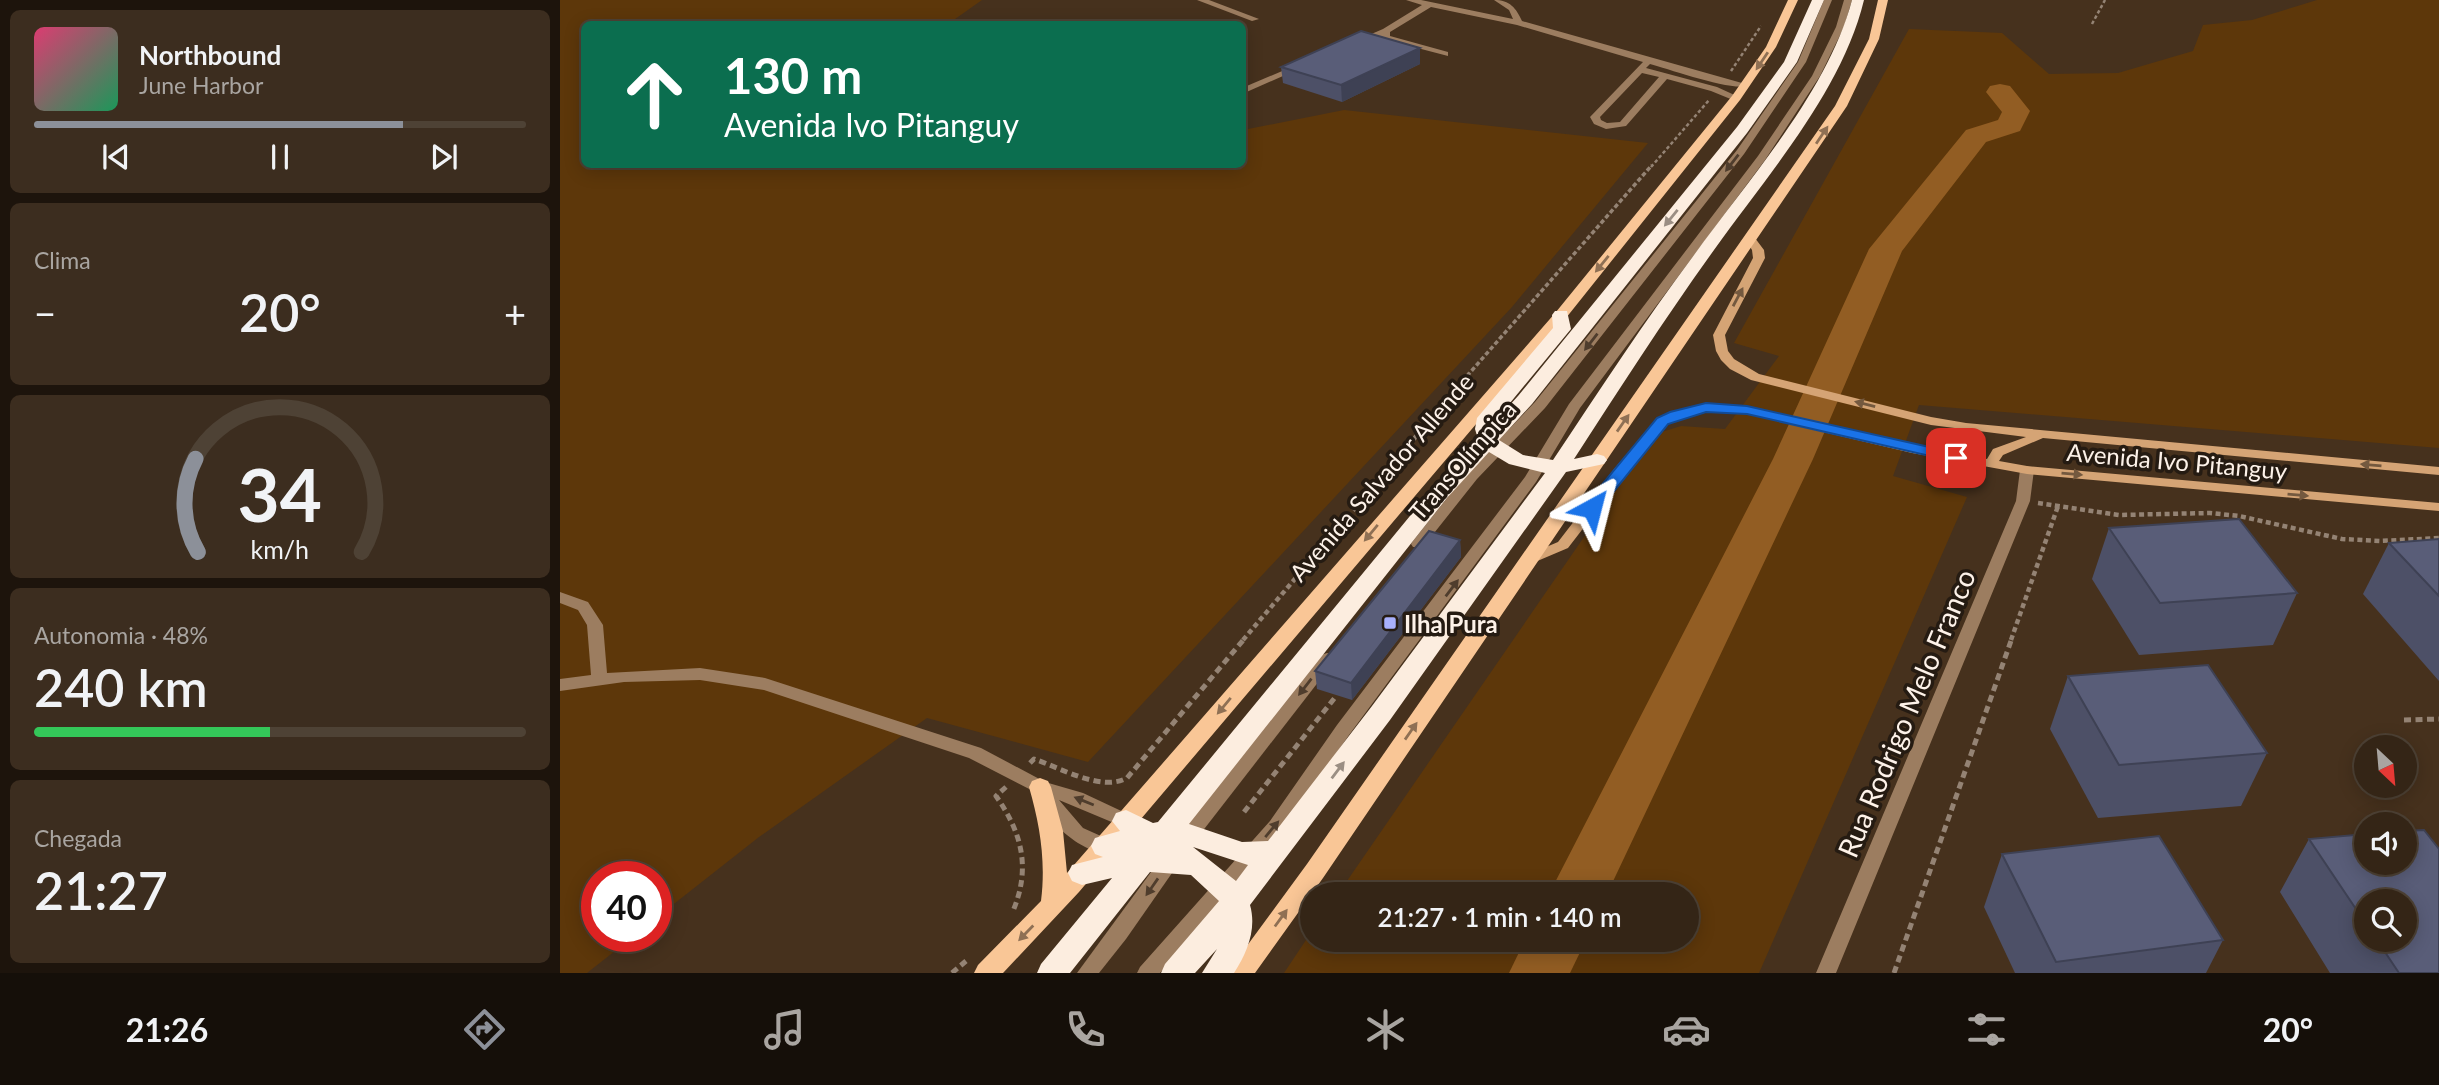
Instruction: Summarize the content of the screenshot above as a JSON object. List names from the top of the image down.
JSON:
{
  "streets": {
    "highway": ["Avenida Salvador Allende"],
    "street": ["TransOlímpica", "Avenida Ivo Pitanguy", "Rua Rodrigo Melo Franco"]
  },
  "crossings": [
    ["TransOlímpica", "Avenida Salvador Allende"],
    ["Avenida Ivo Pitanguy", "Rua Rodrigo Melo Franco"]
  ],
  "places": {
    "transit": ["Ilha Pura"]
  },
  "north": "bottom right",
  "page": {
    "turn": ["130 m", "Avenida Ivo Pitanguy"],
    "song": ["Northbound", "June Harbor"],
    "tile": [
      "Clima",
      ["Autonomia · 48%", "240 km"],
      ["Chegada", "21:27"]
    ],
    "heat": ["−", "20°", "+"],
    "limit": "40",
    "trip": "21:27 · 1 min · 140 m",
    "tabs": ["21:26", "20°"],
    "gauge": ["34", "km/h"]
  }
}
